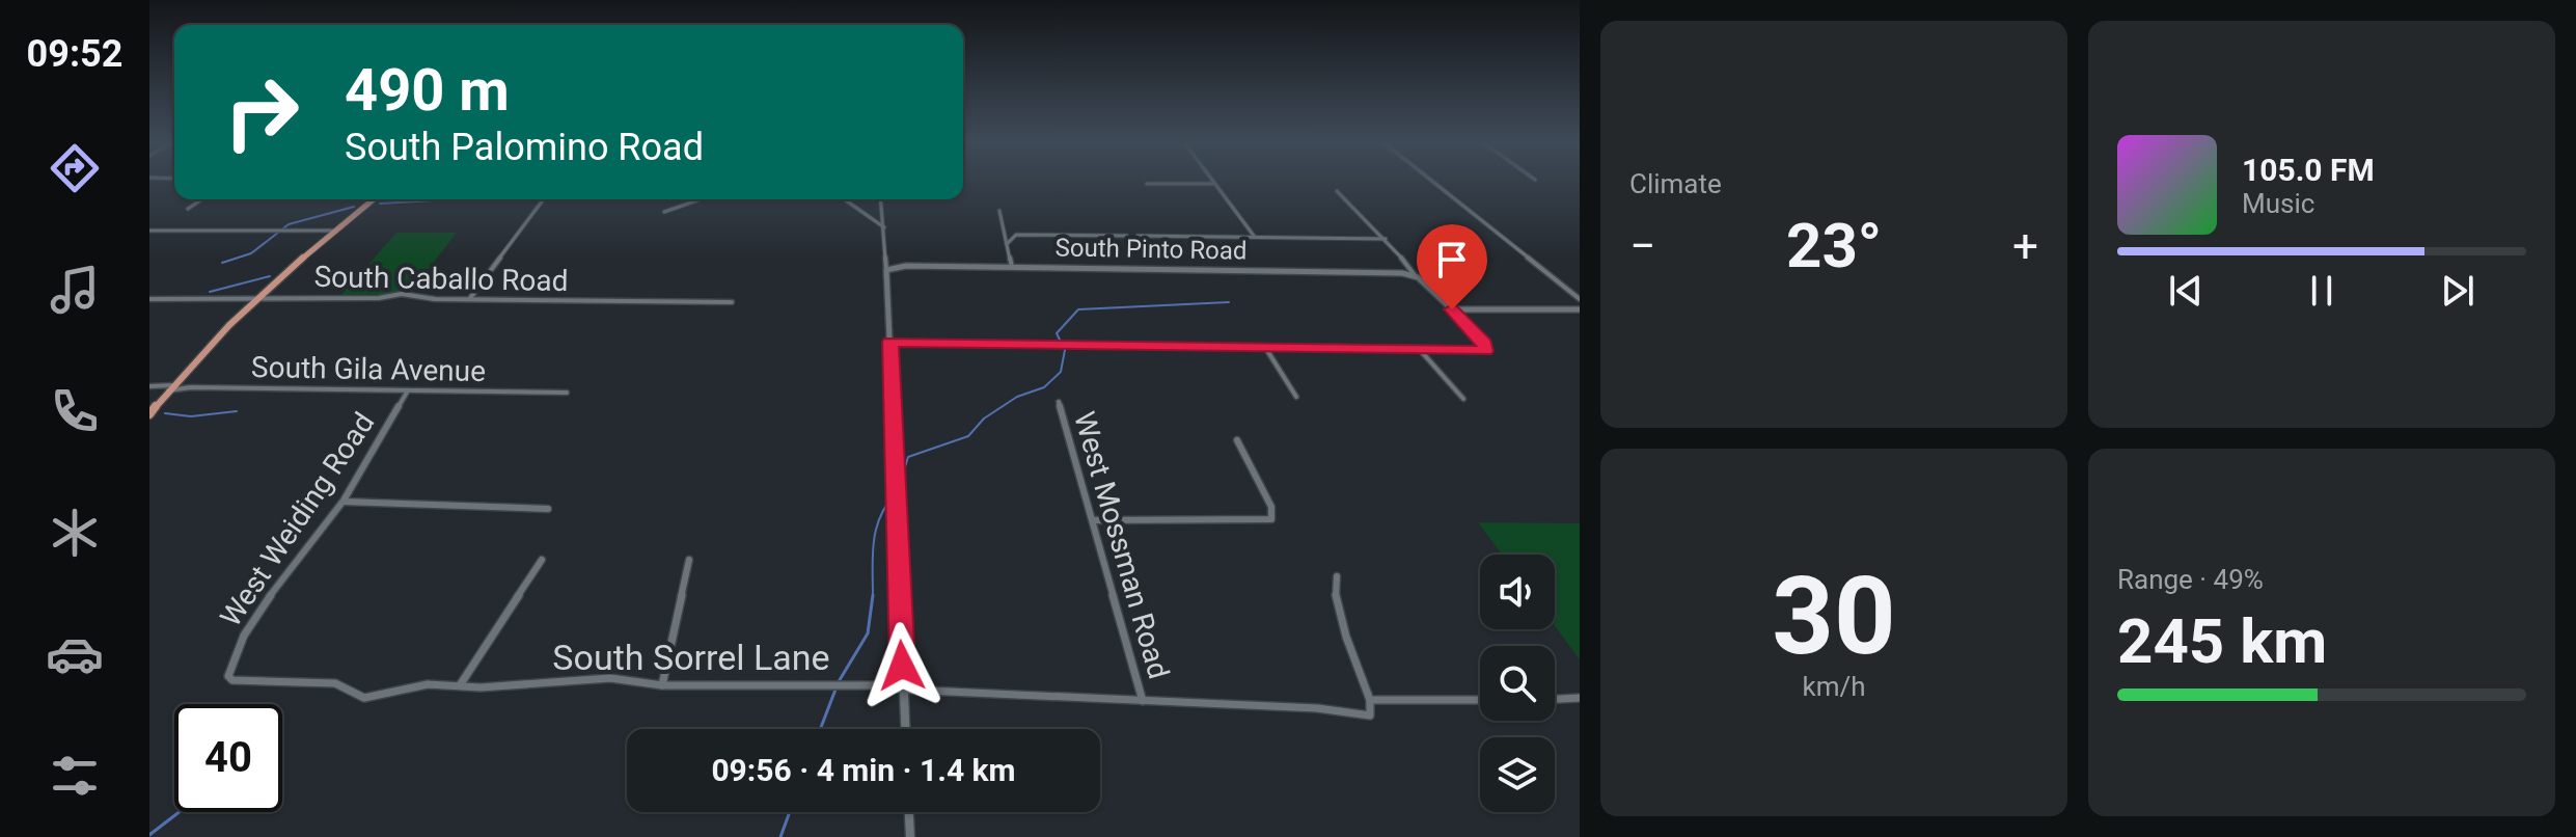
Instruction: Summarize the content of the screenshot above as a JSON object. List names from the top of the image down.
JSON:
{
  "streets": {
    "street": [
      "South Pinto Road",
      "South Caballo Road",
      "South Gila Avenue",
      "West Weiding Road",
      "West Mossman Road",
      "South Sorrel Lane"
    ]
  },
  "crossings": [
    ["South Gila Avenue", "West Weiding Road"],
    ["West Weiding Road", "South Sorrel Lane"],
    ["West Mossman Road", "South Sorrel Lane"]
  ],
  "page": {
    "tabs": "09:52",
    "tile": [
      "Climate",
      ["30", "km/h"],
      ["Range · 49%", "245 km"]
    ],
    "turn": ["490 m", "South Palomino Road"],
    "song": ["105.0 FM", "Music"],
    "heat": ["−", "23°", "+"],
    "limit": "40",
    "trip": "09:56 · 4 min · 1.4 km"
  }
}
